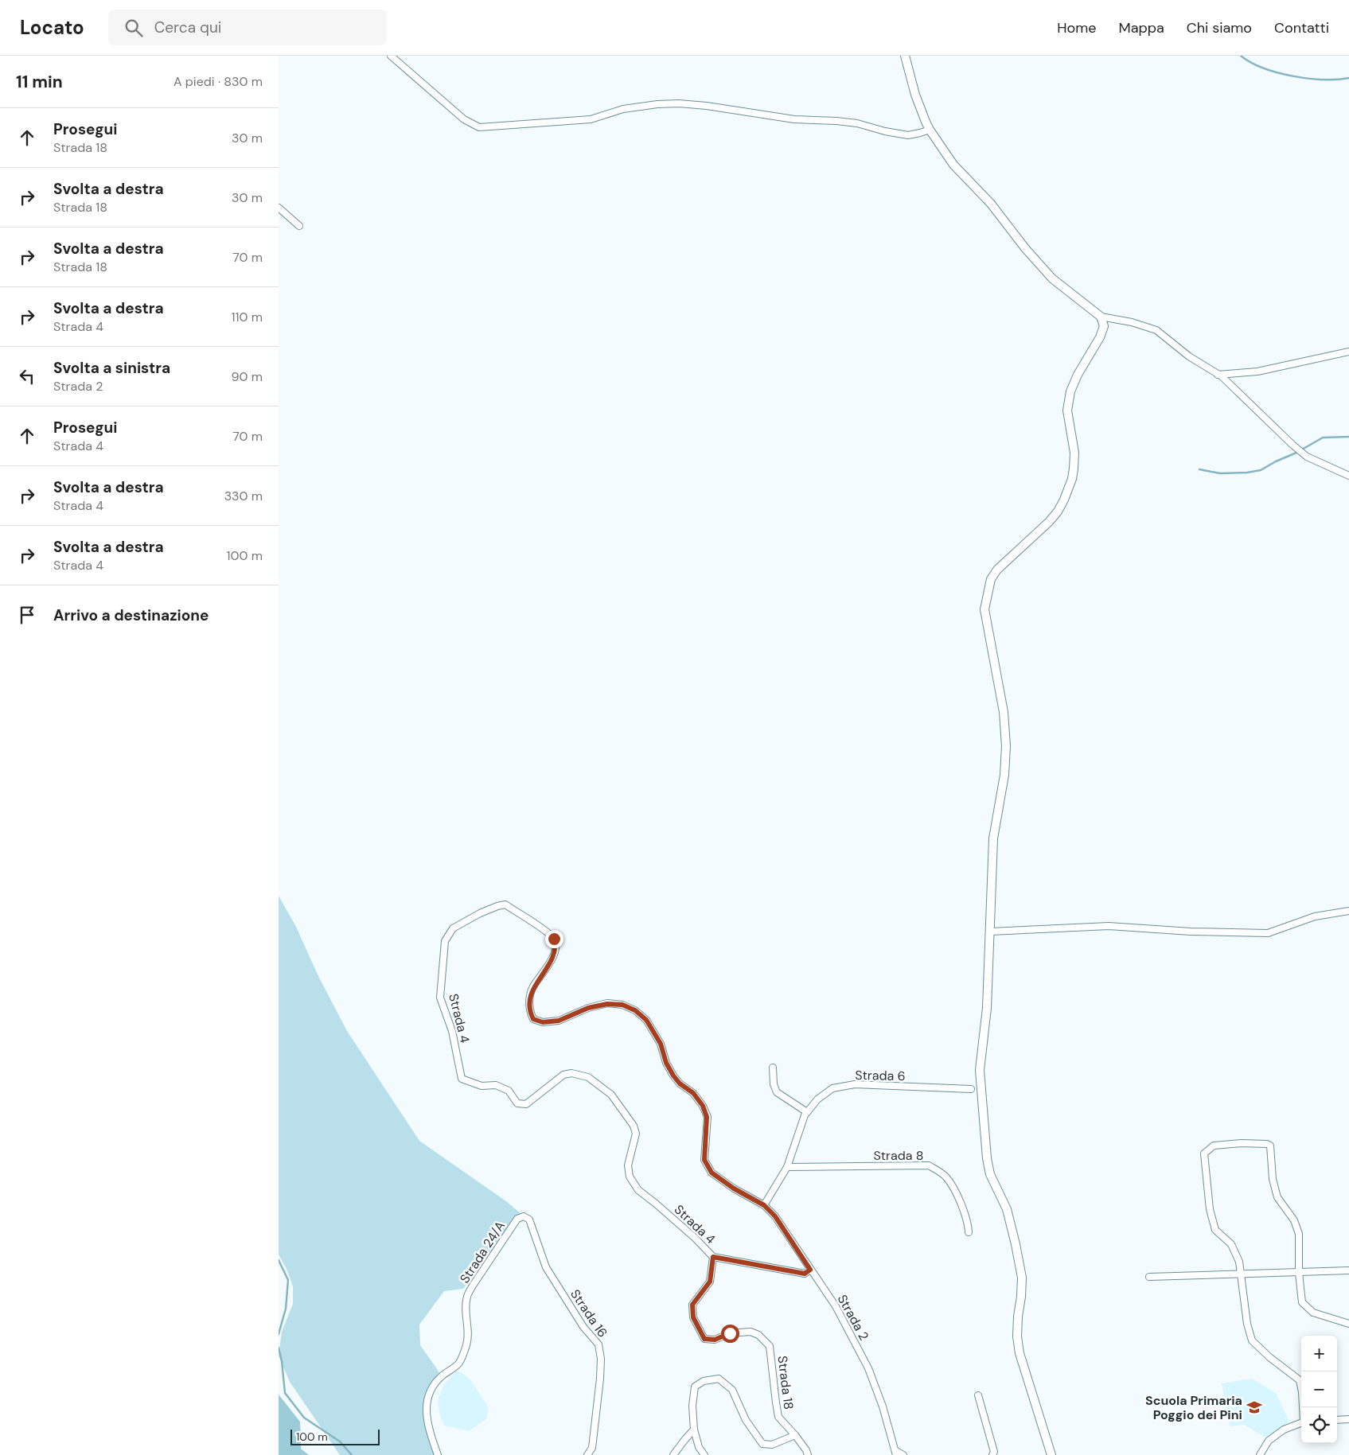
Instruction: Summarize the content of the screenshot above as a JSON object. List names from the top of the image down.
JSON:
{
  "streets": {
    "street": [
      "Strada 4",
      "Strada 6",
      "Strada 8",
      "Strada 24/A",
      "Strada 16",
      "Strada 2",
      "Strada 18"
    ]
  },
  "crossings": [
    ["Strada 4", "Strada 6"],
    ["Strada 4", "Strada 2"],
    ["Strada 4", "Strada 18"],
    ["Strada 6", "Strada 8"],
    ["Strada 6", "Strada 2"],
    ["Strada 24/A", "Strada 16"]
  ],
  "places": {
    "school or university": ["Scuola Primaria Poggio dei Pini"]
  },
  "scale_bar": "100 m",
  "page": {
    "header": "Locato",
    "search": "Cerca qui",
    "nav": [
      "Home",
      "Mappa",
      "Chi siamo",
      "Contatti"
    ],
    "heading": ["11 min", "A piedi · 830 m"],
    "list": [
      ["Prosegui", "Strada 18", "30 m"],
      ["Svolta a destra", "Strada 18", "30 m"],
      ["Svolta a destra", "Strada 18", "70 m"],
      ["Svolta a destra", "Strada 4", "110 m"],
      ["Svolta a sinistra", "Strada 2", "90 m"],
      ["Prosegui", "Strada 4", "70 m"],
      ["Svolta a destra", "Strada 4", "330 m"],
      ["Svolta a destra", "Strada 4", "100 m"],
      "Arrivo a destinazione"
    ],
    "map_buttons": ["+", "−"],
    "scale": "100 m"
  }
}
